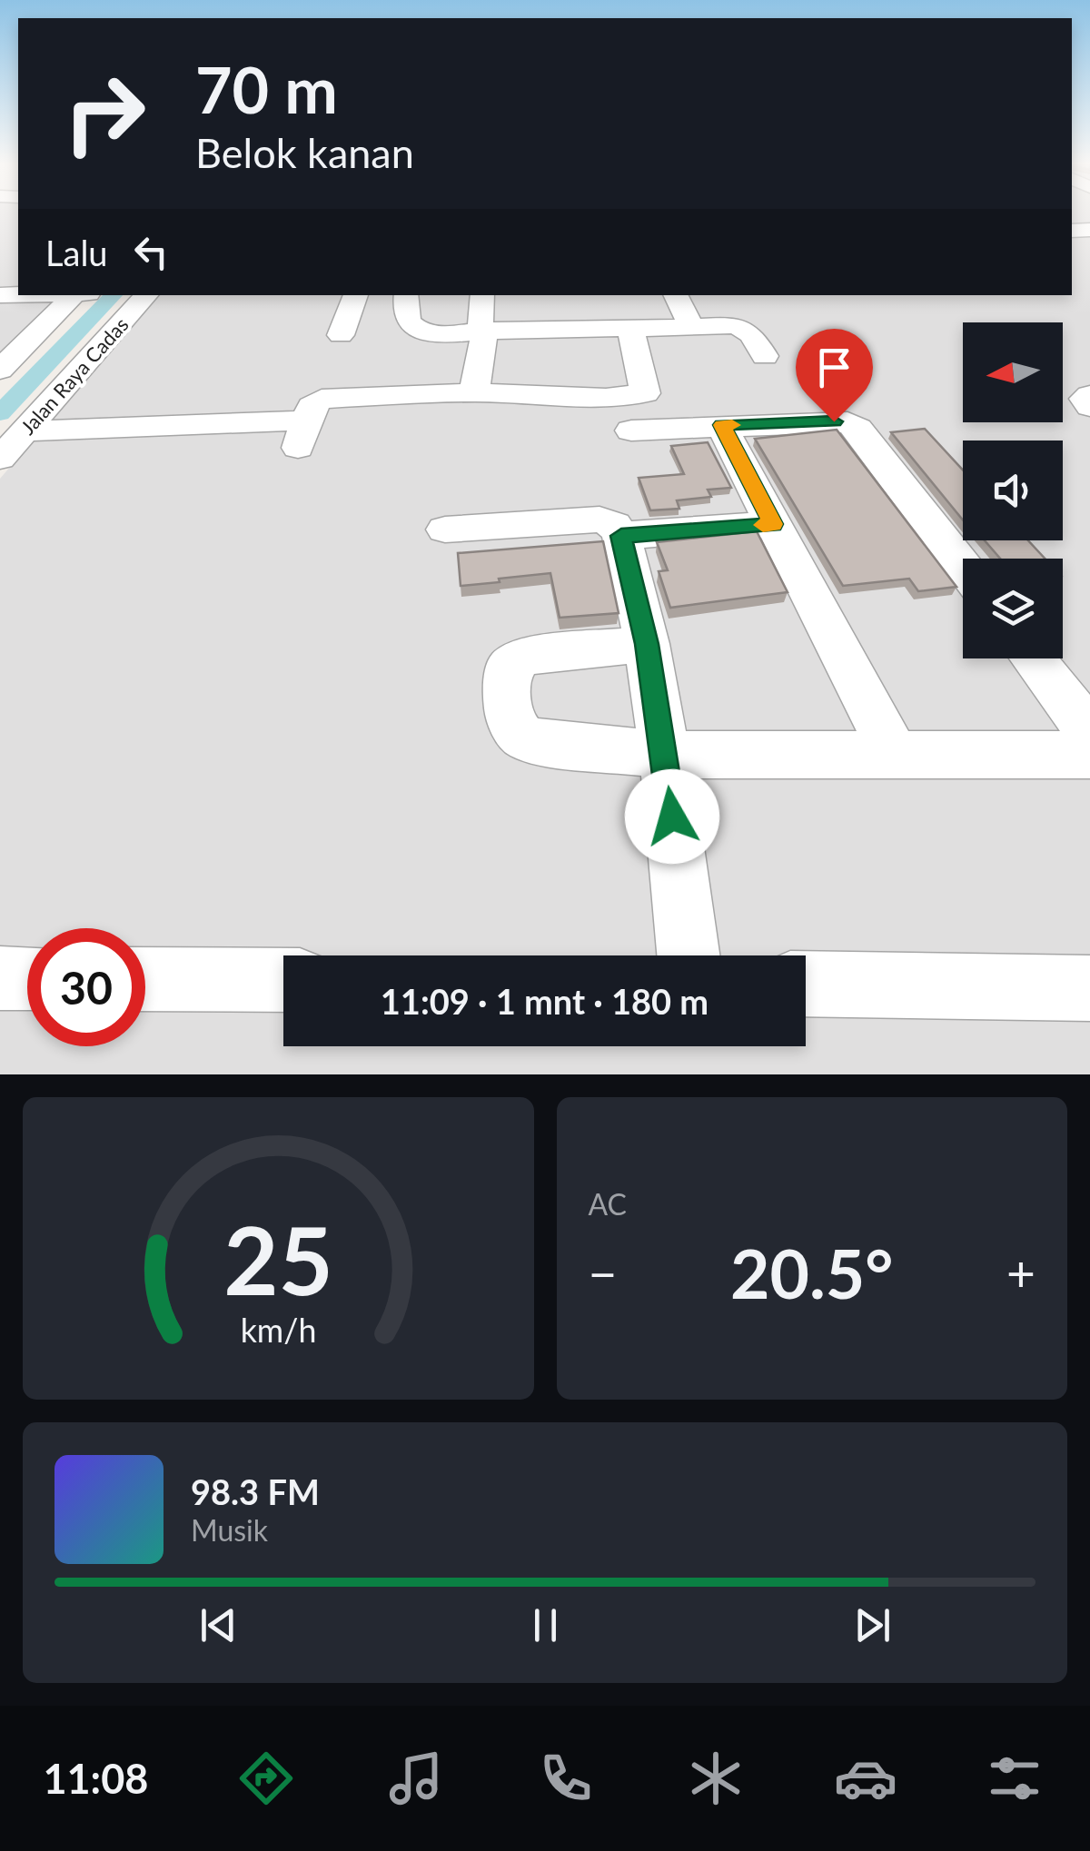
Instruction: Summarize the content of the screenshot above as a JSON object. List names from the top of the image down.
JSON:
{
  "streets": {
    "street": ["Jalan Raya Cadas"]
  },
  "north": "left",
  "page": {
    "turn": ["70 m", "Belok kanan"],
    "then": "Lalu",
    "limit": "30",
    "trip": "11:09 · 1 mnt · 180 m",
    "tile": "AC",
    "heat": ["−", "20.5°", "+"],
    "song": ["98.3 FM", "Musik"],
    "tabs": "11:08",
    "gauge": ["25", "km/h"]
  }
}
